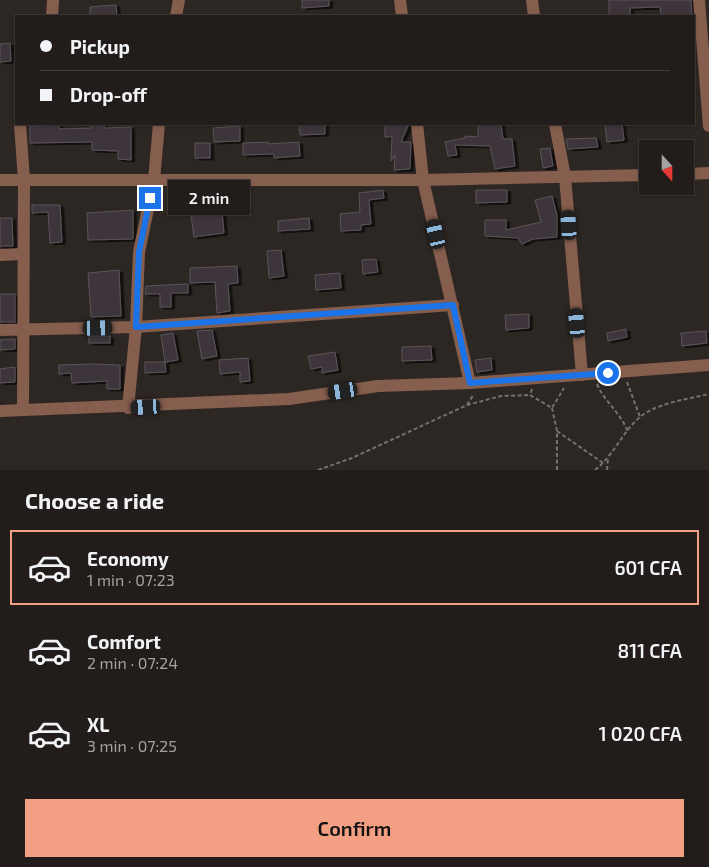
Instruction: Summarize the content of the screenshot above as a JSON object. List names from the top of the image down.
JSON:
{
  "north": "bottom",
  "page": {
    "banner": ["Pickup", "Drop-off"],
    "bubble": "2 min",
    "heading": "Choose a ride",
    "list": [
      {
        "name": "Economy",
        "note": "1 min · 07:23",
        "value": "601 CFA"
      },
      {
        "name": "Comfort",
        "note": "2 min · 07:24",
        "value": "811 CFA"
      },
      {
        "name": "XL",
        "note": "3 min · 07:25",
        "value": "1 020 CFA"
      }
    ],
    "buttons": "Confirm"
  }
}
